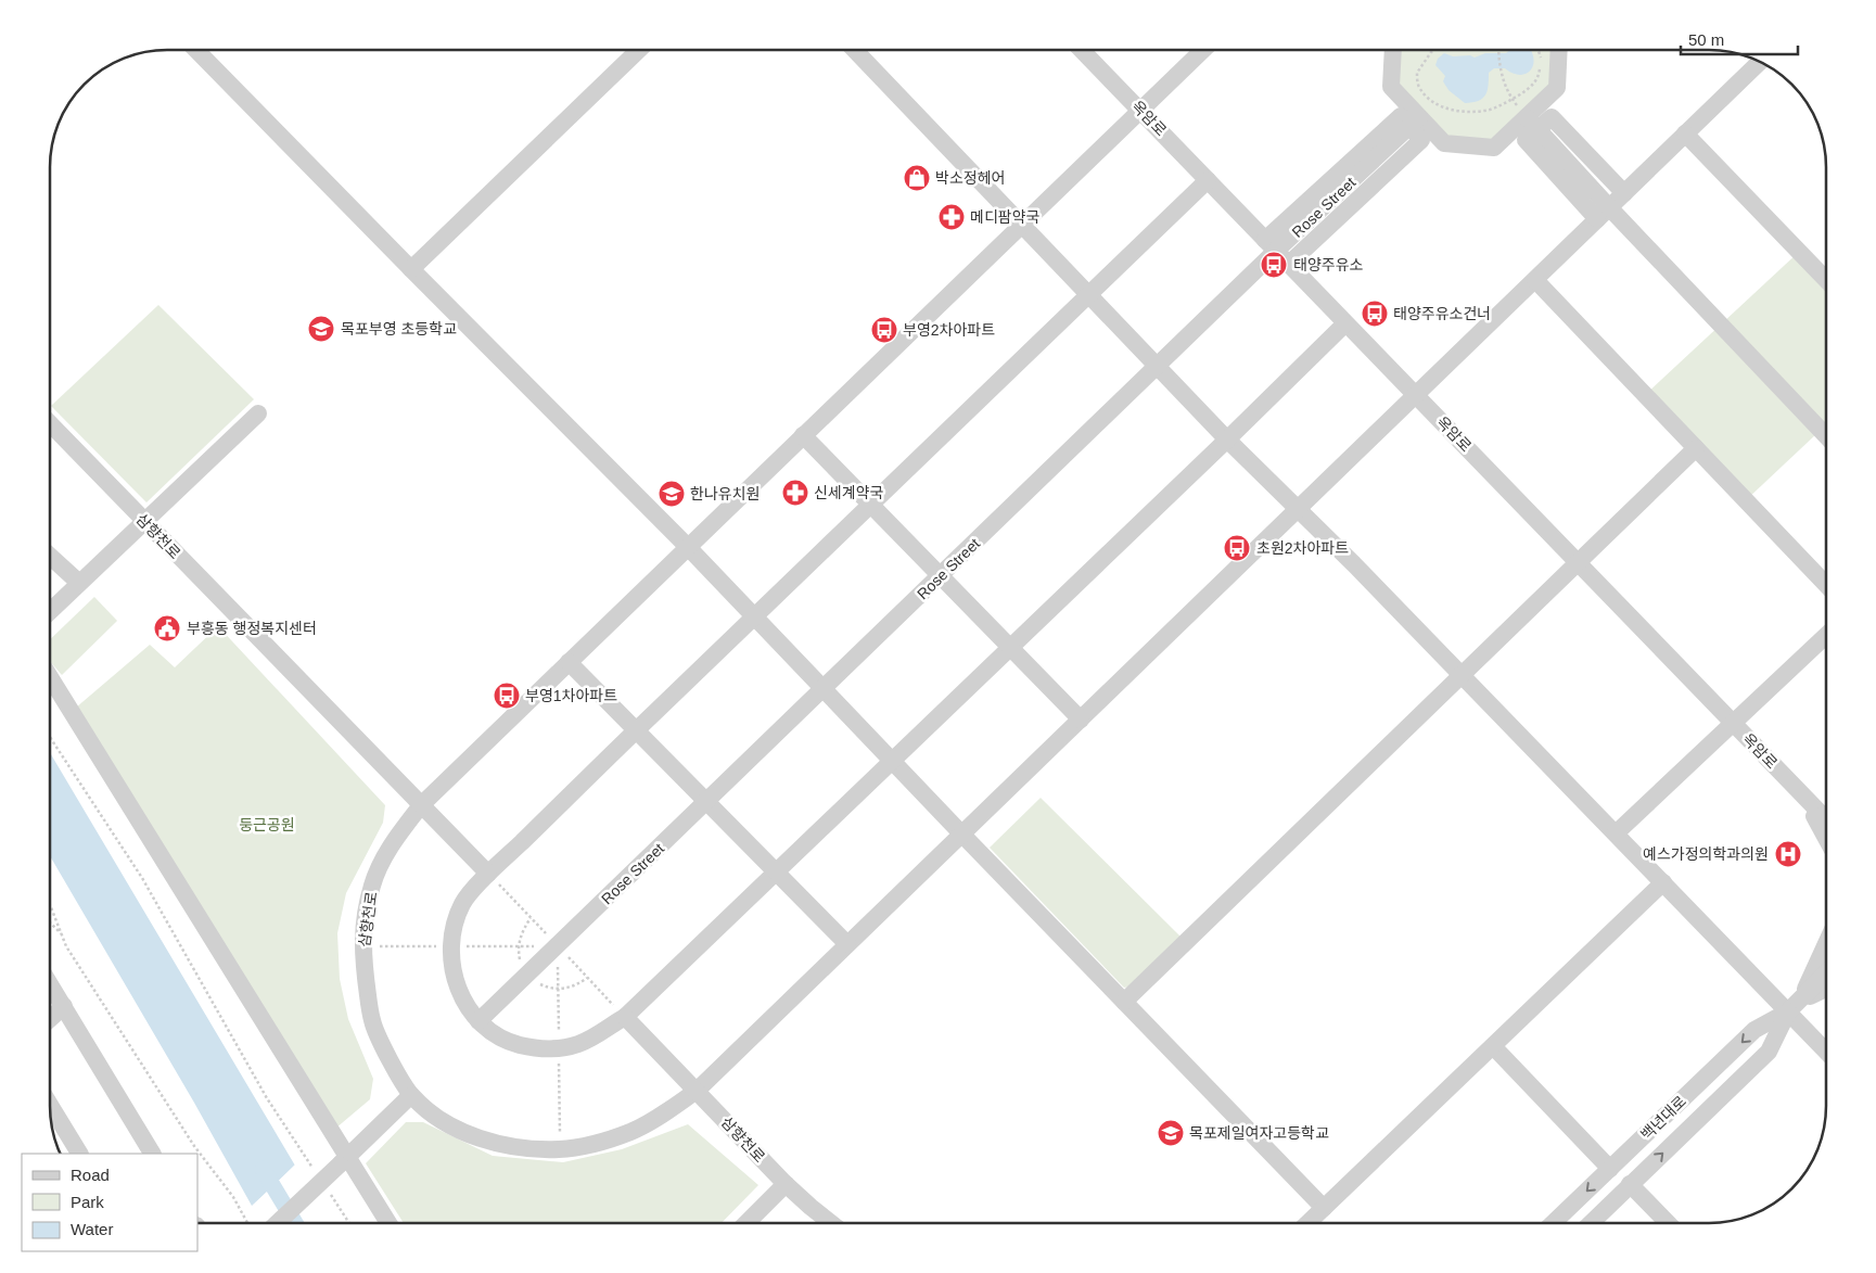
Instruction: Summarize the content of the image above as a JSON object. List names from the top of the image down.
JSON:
{
  "streets": {
    "street": [
      "옥암로",
      "Rose Street",
      "삼향천로",
      "백년대로"
    ]
  },
  "crossings": [
    ["옥암로", "Rose Street"]
  ],
  "parks": ["둥근공원"],
  "places": {
    "shop": ["박소정헤어"],
    "pharmacy": ["메디팜약국", "신세계약국"],
    "bus stop": [
      "태양주유소",
      "태양주유소건너",
      "부영2차아파트",
      "초원2차아파트",
      "부영1차아파트"
    ],
    "school or university": ["목포부영 초등학교", "한나유치원", "목포제일여자고등학교"],
    "public building": ["부흥동 행정복지센터"],
    "hospital": ["예스가정의학과의원"]
  },
  "legend": ["Road", "Park", "Water"],
  "scale_bar": "50 m"
}
